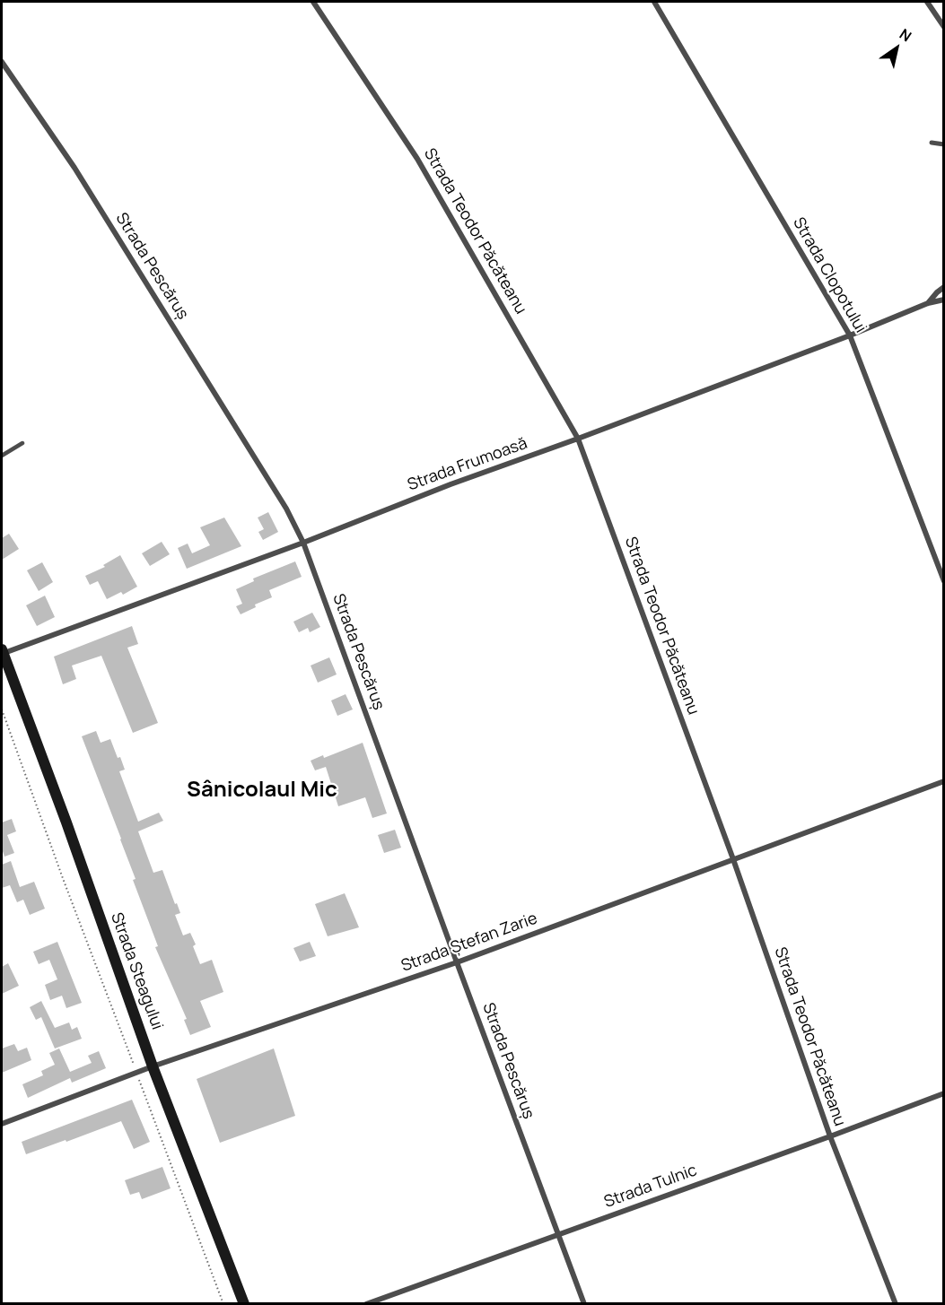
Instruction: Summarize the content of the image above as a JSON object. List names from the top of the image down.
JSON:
{
  "streets": {
    "main road": ["Strada Steagului"],
    "street": [
      "Strada Teodor Păcăteanu",
      "Strada Pescăruș",
      "Strada Clopotului",
      "Strada Frumoasă",
      "Strada Ștefan Zarie",
      "Strada Tulnic"
    ]
  },
  "crossings": [
    ["Strada Teodor Păcăteanu", "Strada Frumoasă"],
    ["Strada Teodor Păcăteanu", "Strada Ștefan Zarie"],
    ["Strada Teodor Păcăteanu", "Strada Tulnic"],
    ["Strada Pescăruș", "Strada Frumoasă"],
    ["Strada Pescăruș", "Strada Ștefan Zarie"],
    ["Strada Pescăruș", "Strada Tulnic"],
    ["Strada Clopotului", "Strada Frumoasă"],
    ["Strada Frumoasă", "Strada Steagului"],
    ["Strada Ștefan Zarie", "Strada Steagului"]
  ],
  "districts": ["Sânicolaul Mic"],
  "north": "top right"
}
